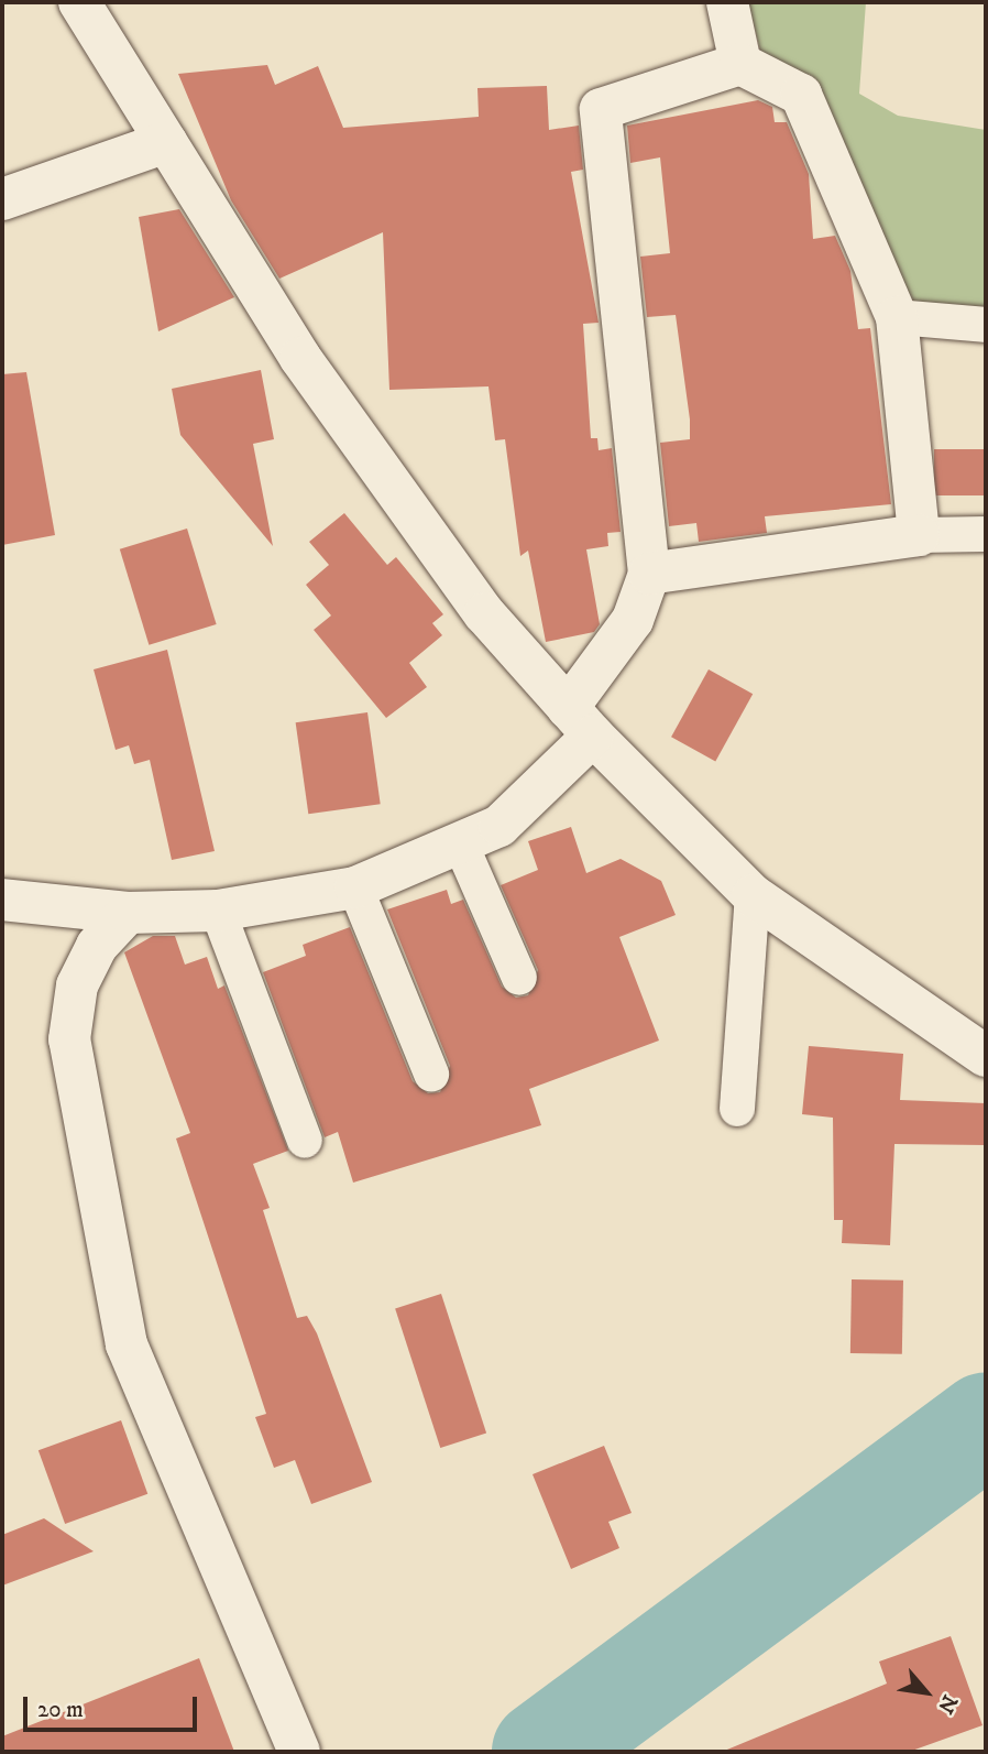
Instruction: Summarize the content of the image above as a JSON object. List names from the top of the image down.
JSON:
{
  "scale_bar": "20 m",
  "north": "bottom right"
}
